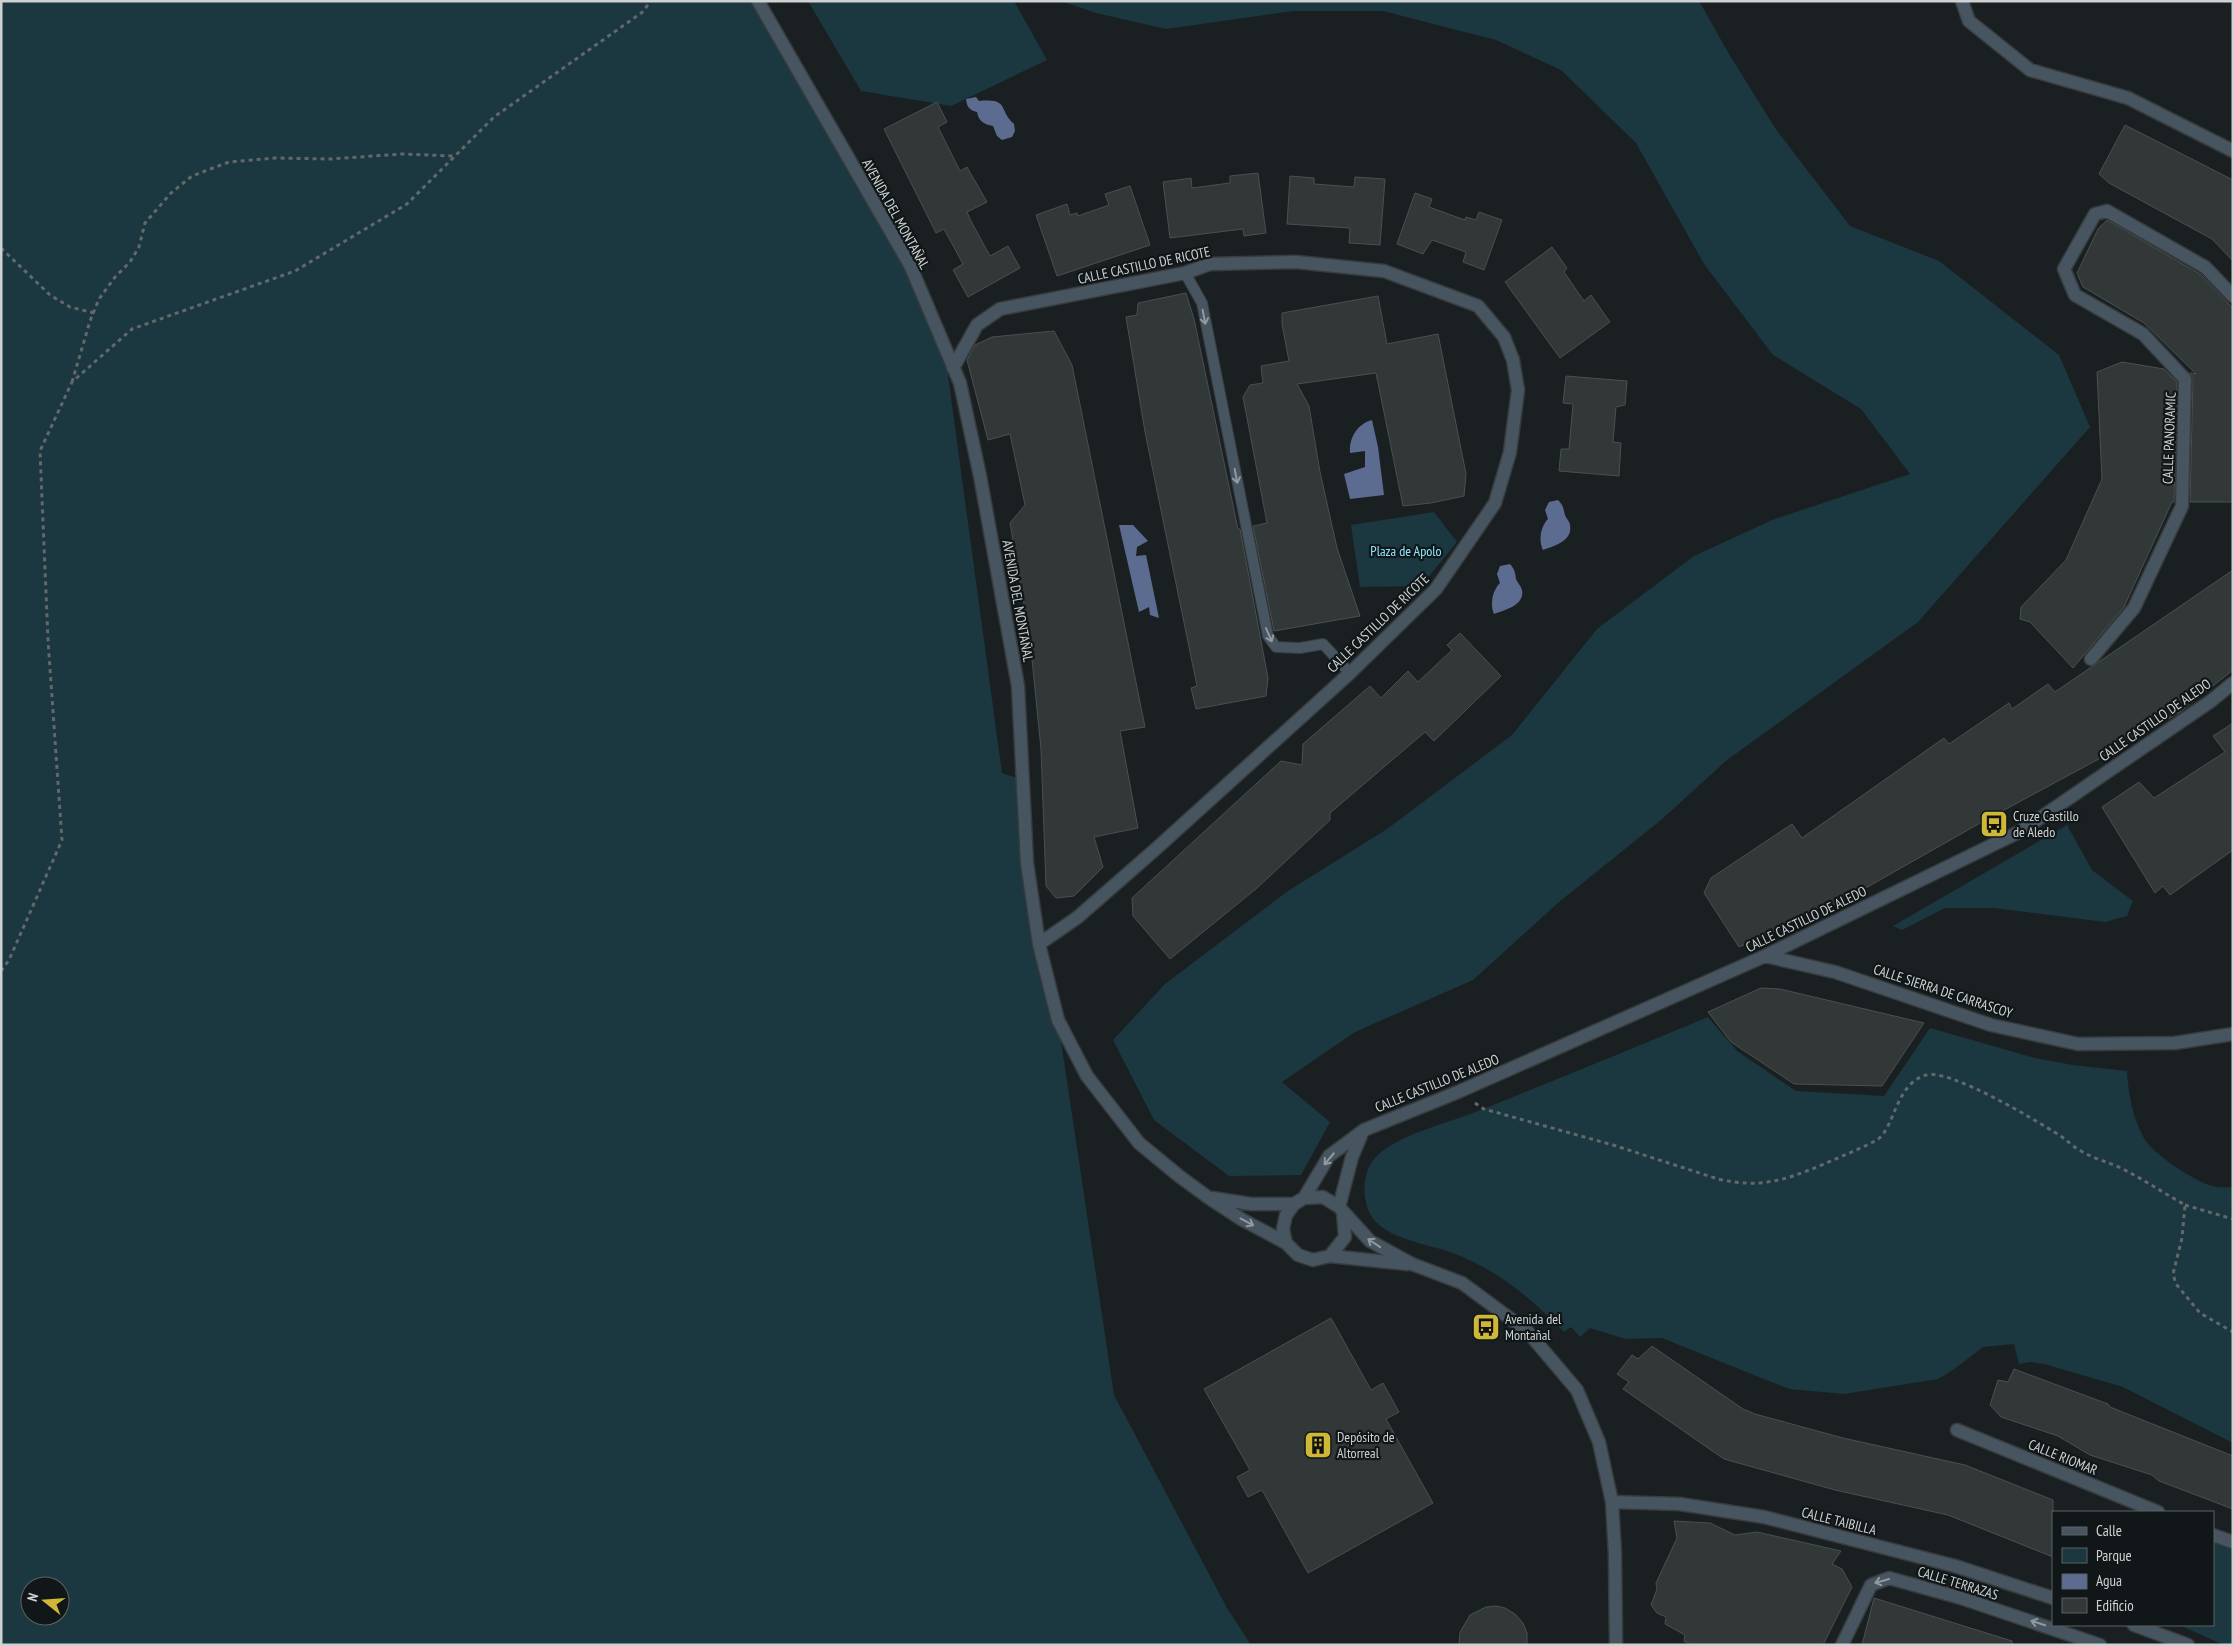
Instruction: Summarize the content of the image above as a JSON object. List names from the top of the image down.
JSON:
{
  "streets": {
    "street": [
      "AVENIDA DEL MONTAÑAL",
      "CALLE CASTILLO DE RICOTE",
      "CALLE PANORAMIC",
      "CALLE CASTILLO DE ALEDO",
      "CALLE SIERRA DE CARRASCOY",
      "CALLE RIOMAR",
      "CALLE TAIBILLA",
      "CALLE TERRAZAS"
    ]
  },
  "crossings": [
    ["AVENIDA DEL MONTAÑAL", "CALLE CASTILLO DE RICOTE"],
    ["AVENIDA DEL MONTAÑAL", "CALLE CASTILLO DE ALEDO"],
    ["CALLE CASTILLO DE ALEDO", "CALLE SIERRA DE CARRASCOY"]
  ],
  "one_way": ["CALLE TERRAZAS"],
  "parks": ["Plaza de Apolo"],
  "places": {
    "bus stop": ["Cruze Castillo de Aledo", "Avenida del Montañal"],
    "building": ["Depósito de Altorreal"]
  },
  "legend": [
    "Calle",
    "Parque",
    "Agua",
    "Edificio"
  ],
  "north": "left"
}
